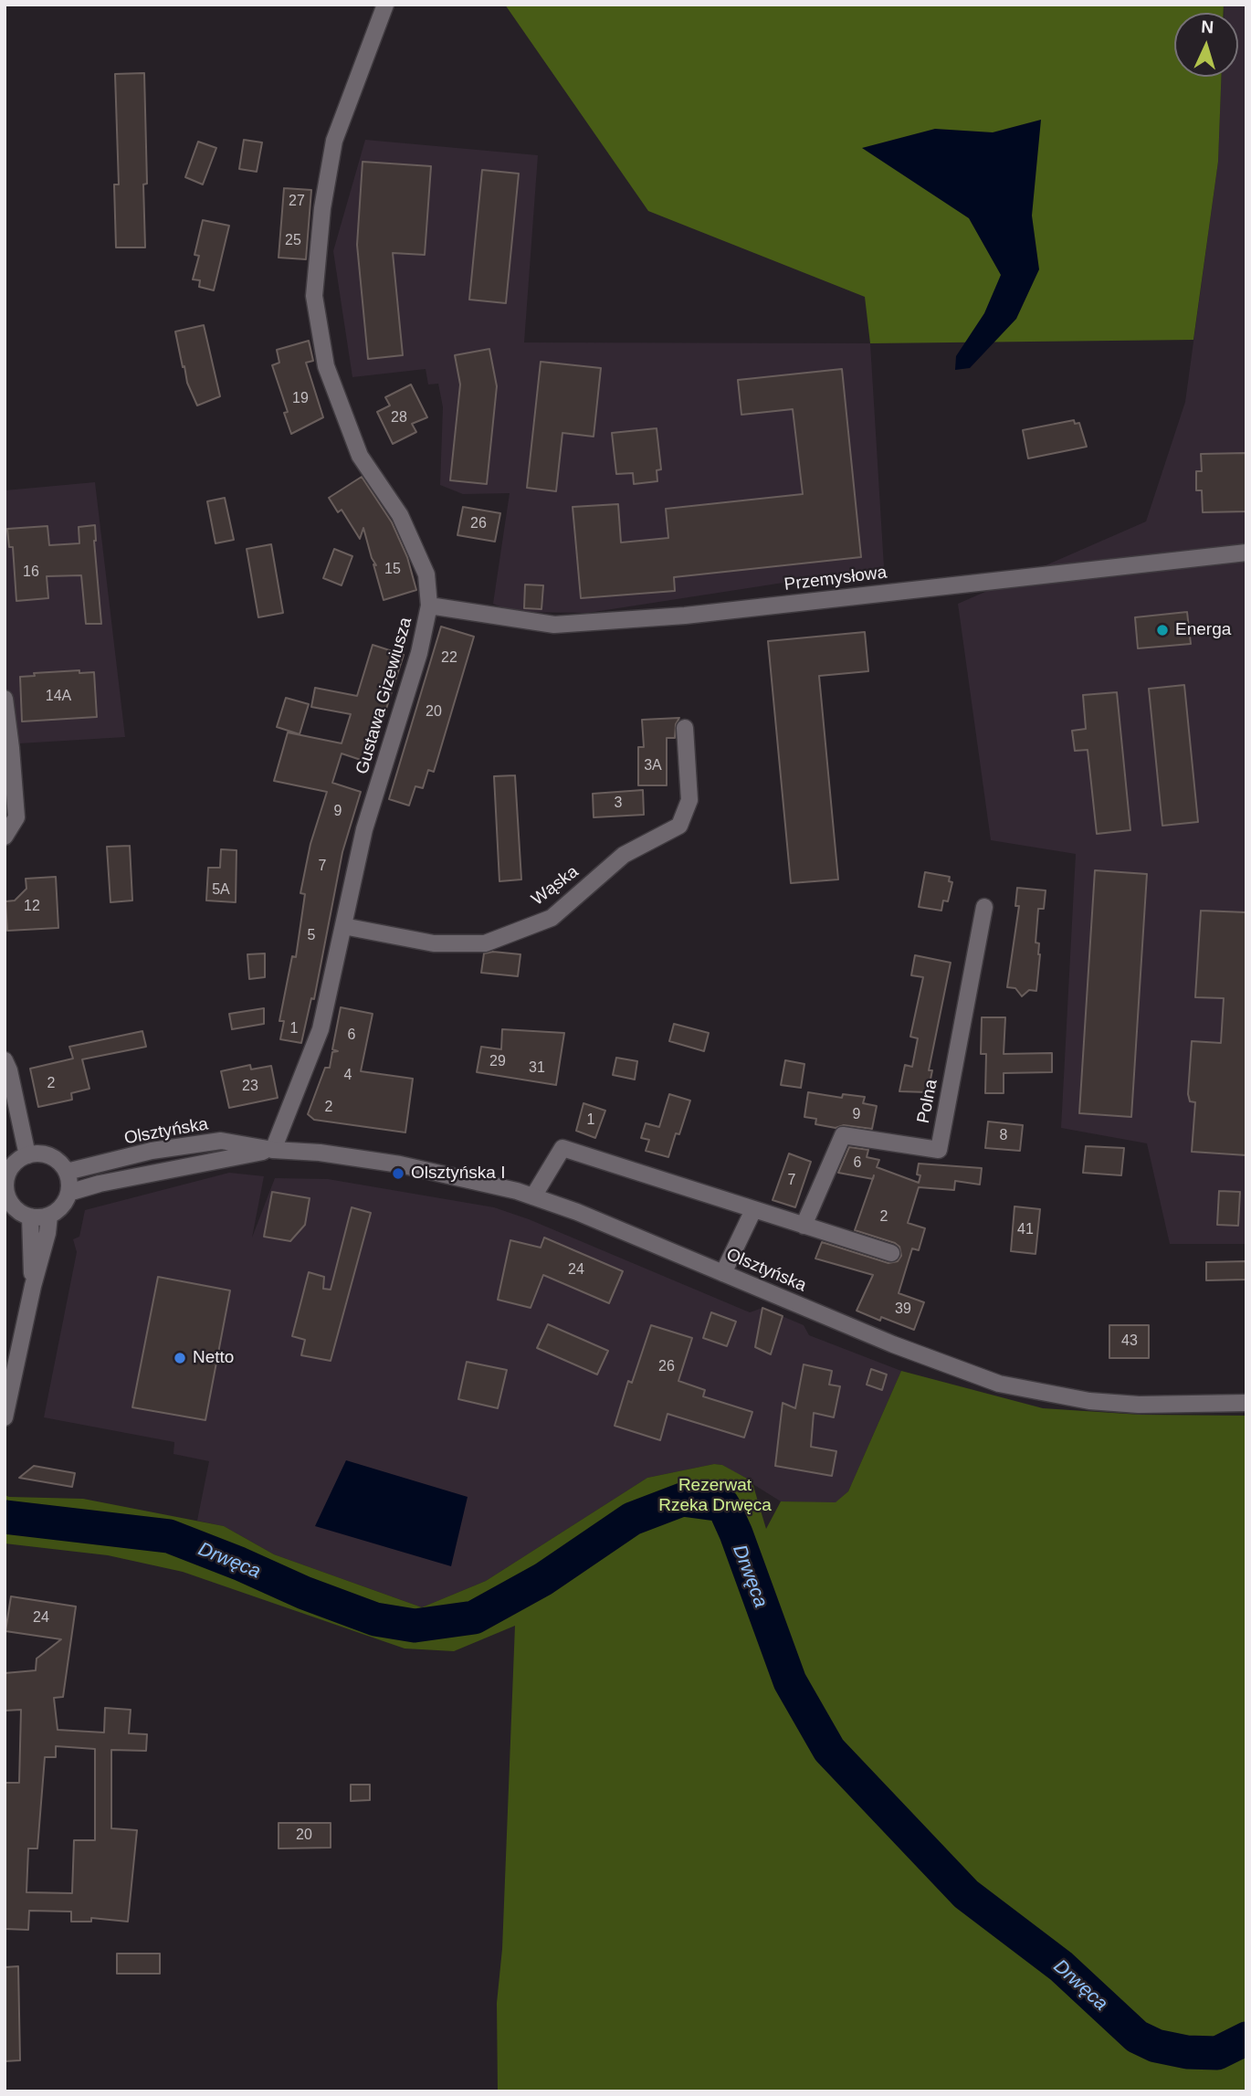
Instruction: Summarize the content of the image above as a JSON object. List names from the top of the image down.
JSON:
{
  "streets": {
    "street": [
      "Przemysłowa",
      "Gustawa Gizewiusza",
      "Wąska",
      "Polna",
      "Olsztyńska"
    ]
  },
  "crossings": [
    ["Przemysłowa", "Gustawa Gizewiusza"],
    ["Gustawa Gizewiusza", "Wąska"],
    ["Gustawa Gizewiusza", "Olsztyńska"]
  ],
  "water": ["Drwęca"],
  "parks": ["Rezerwat Rzeka Drwęca"],
  "places": ["Energa", "Olsztyńska I", "Netto"],
  "house_numbers": [
    "27",
    "25",
    "19",
    "28",
    "26",
    "15",
    "16",
    "22",
    "14A",
    "20",
    "3A",
    "3",
    "9",
    "7",
    "5A",
    "12",
    "5",
    "1",
    "6",
    "29",
    "31",
    "4",
    "2",
    "23",
    "2",
    "9",
    "1",
    "8",
    "6",
    "7",
    "2",
    "41",
    "24",
    "39",
    "43",
    "26",
    "24",
    "20"
  ],
  "north": "top"
}
